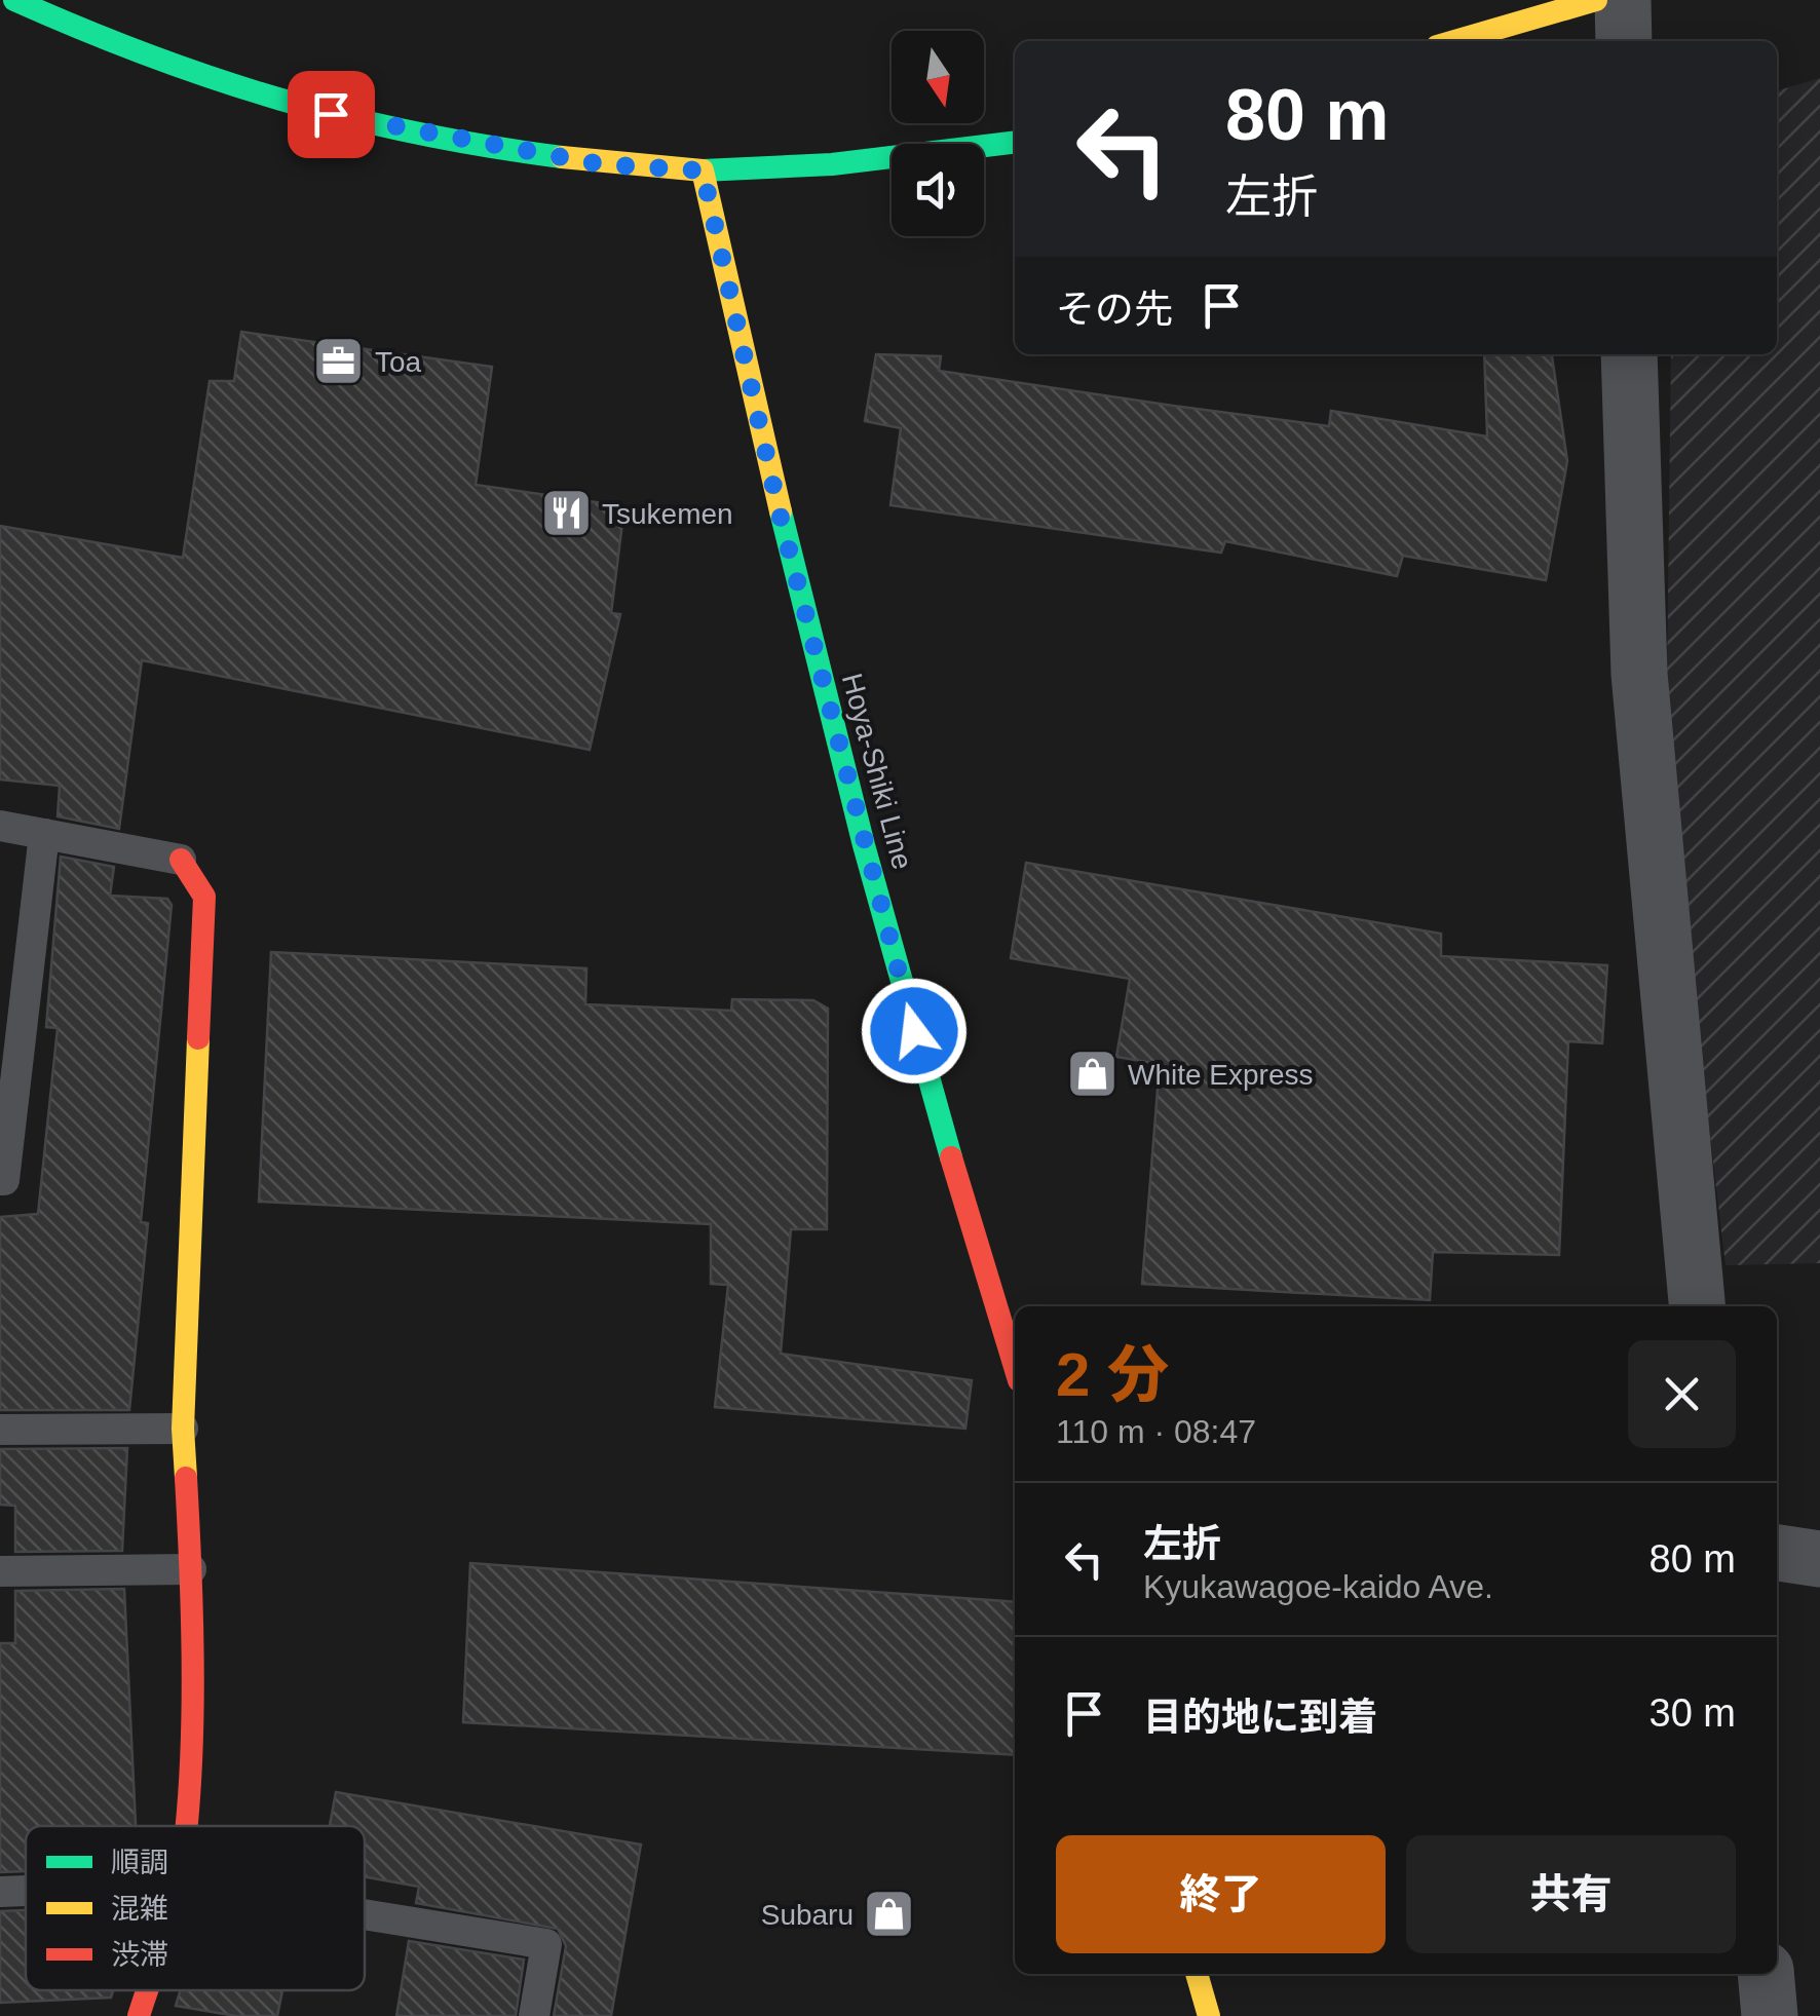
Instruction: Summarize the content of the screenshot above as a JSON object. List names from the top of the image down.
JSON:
{
  "streets": {
    "main road": ["Hoya-Shiki Line"]
  },
  "places": {
    "office": ["Toa"],
    "restaurant": ["Tsukemen"],
    "shop": ["White Express", "Subaru"]
  },
  "legend": ["順調", "混雑", "渋滞"],
  "north": "bottom",
  "page": {
    "turn": ["80 m", "左折"],
    "then": "その先",
    "heading": ["2 分", "110 m · 08:47"],
    "list": [
      {
        "name": "左折",
        "note": "Kyukawagoe-kaido Ave.",
        "value": "80 m"
      },
      {
        "name": "目的地に到着",
        "value": "30 m"
      }
    ],
    "buttons": ["終了", "共有"]
  }
}
